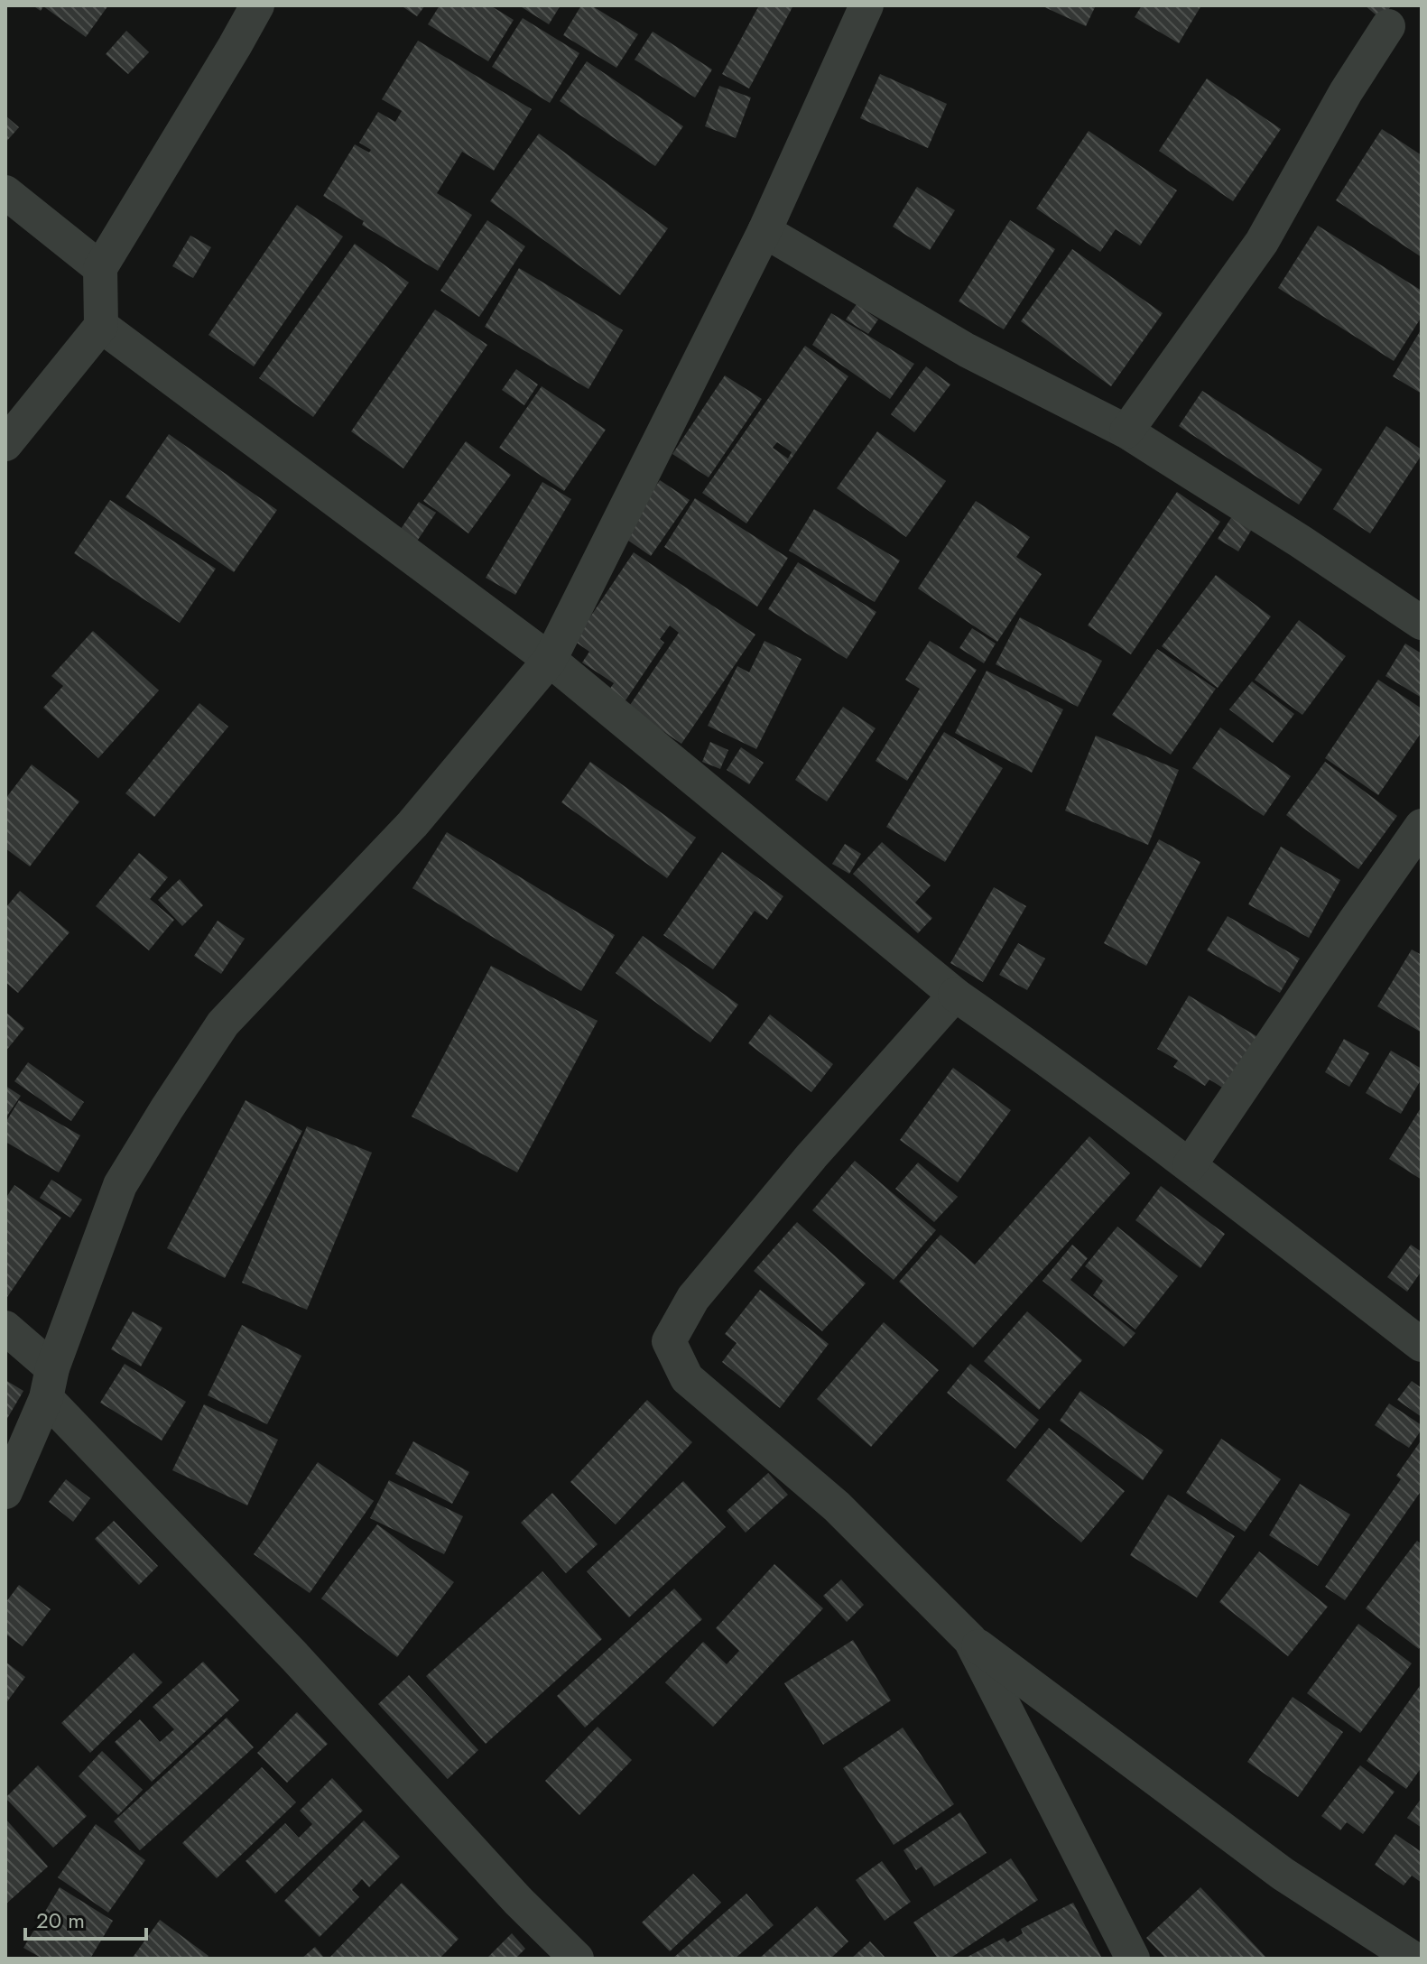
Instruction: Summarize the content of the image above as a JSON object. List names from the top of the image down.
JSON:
{
  "scale_bar": "20 m"
}
